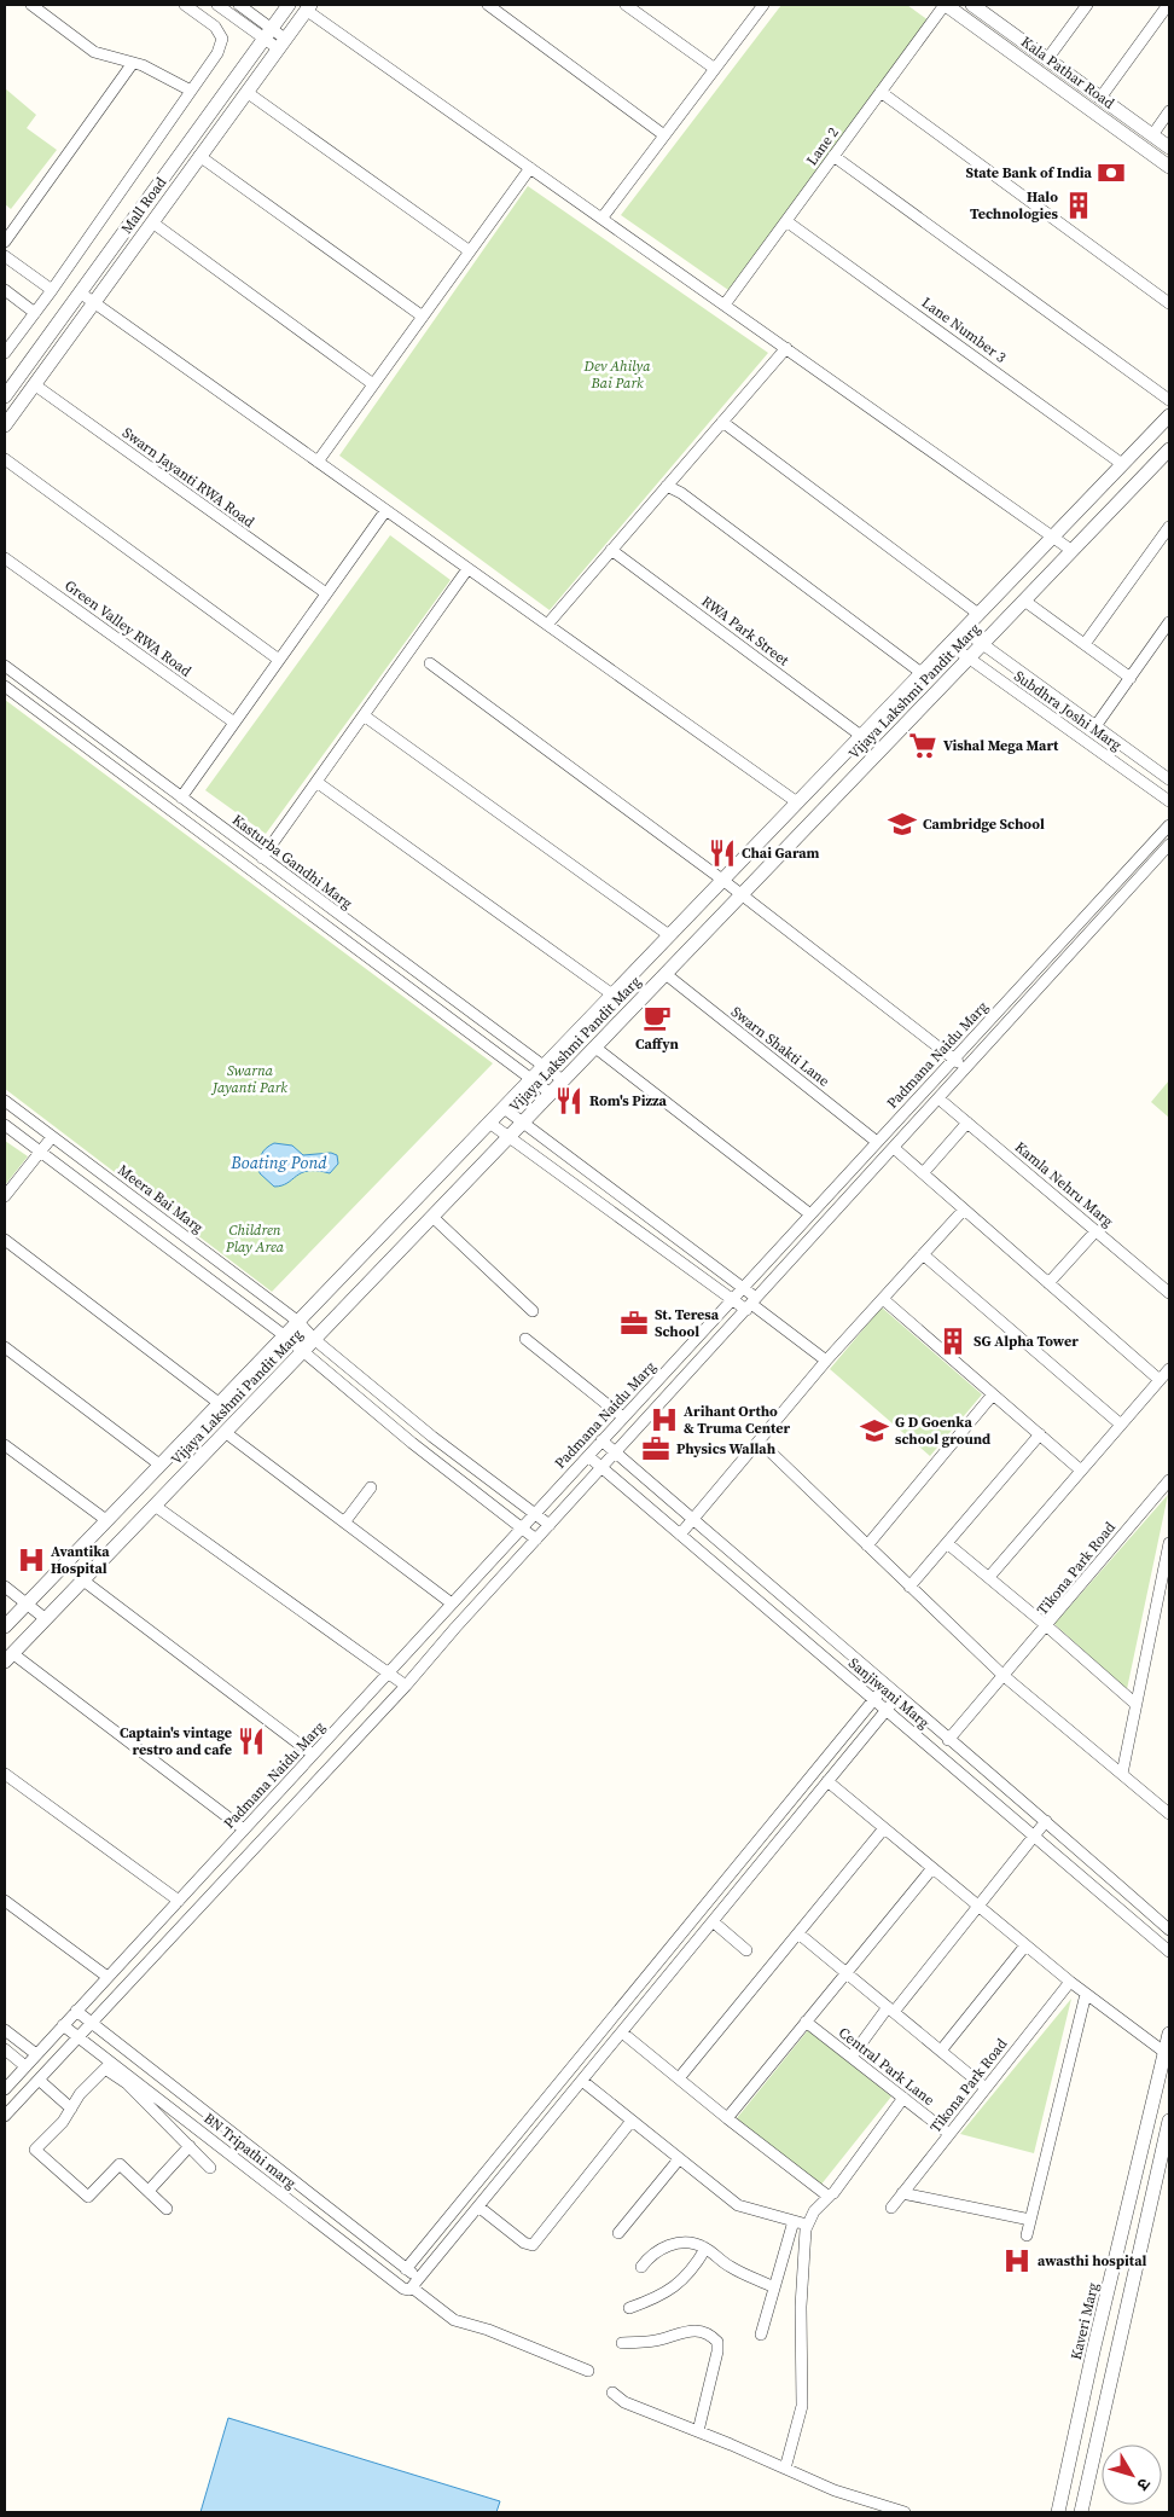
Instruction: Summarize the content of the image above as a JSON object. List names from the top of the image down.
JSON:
{
  "streets": {
    "street": [
      "Kala Pathar Road",
      "Lane 2",
      "Mall Road",
      "Lane Number 3",
      "Swarn Jayanti RWA Road",
      "Green Valley RWA Road",
      "RWA Park Street",
      "Vijaya Lakshmi Pandit Marg",
      "Subdhra Joshi Marg",
      "Kasturba Gandhi Marg",
      "Swarn Shakti Lane",
      "Padmana Naidu Marg",
      "Kamla Nehru Marg",
      "Meera Bai Marg",
      "Tikona Park Road",
      "Sanjiwani Marg",
      "Central Park Lane",
      "BN Tripathi marg",
      "Kaveri Marg"
    ]
  },
  "crossings": [
    ["Kala Pathar Road", "Lane 2"],
    ["Lane 2", "Lane Number 3"],
    ["Mall Road", "Swarn Jayanti RWA Road"],
    ["Lane Number 3", "Vijaya Lakshmi Pandit Marg"],
    ["RWA Park Street", "Vijaya Lakshmi Pandit Marg"],
    ["Vijaya Lakshmi Pandit Marg", "Subdhra Joshi Marg"],
    ["Vijaya Lakshmi Pandit Marg", "Kasturba Gandhi Marg"],
    ["Vijaya Lakshmi Pandit Marg", "Swarn Shakti Lane"],
    ["Vijaya Lakshmi Pandit Marg", "Meera Bai Marg"],
    ["Swarn Shakti Lane", "Padmana Naidu Marg"],
    ["Padmana Naidu Marg", "Kamla Nehru Marg"],
    ["Padmana Naidu Marg", "Meera Bai Marg"],
    ["Padmana Naidu Marg", "Sanjiwani Marg"],
    ["Padmana Naidu Marg", "BN Tripathi marg"],
    ["Tikona Park Road", "Central Park Lane"]
  ],
  "water": ["Boating Pond"],
  "parks": ["Dev Ahilya Bai Park", "Swarna Jayanti Park", "Children Play Area"],
  "places": {
    "bank": ["State Bank of India"],
    "building": ["Halo Technologies", "SG Alpha Tower"],
    "supermarket": ["Vishal Mega Mart"],
    "school or university": ["Cambridge School", "G D Goenka school ground"],
    "restaurant": ["Chai Garam", "Rom's Pizza", "Captain's vintage restro and cafe"],
    "cafe": ["Caffyn"],
    "office": ["St. Teresa School", "Physics Wallah"],
    "hospital": ["Arihant Ortho & Truma Center", "Avantika Hospital", "awasthi hospital"]
  },
  "north": "bottom right"
}
